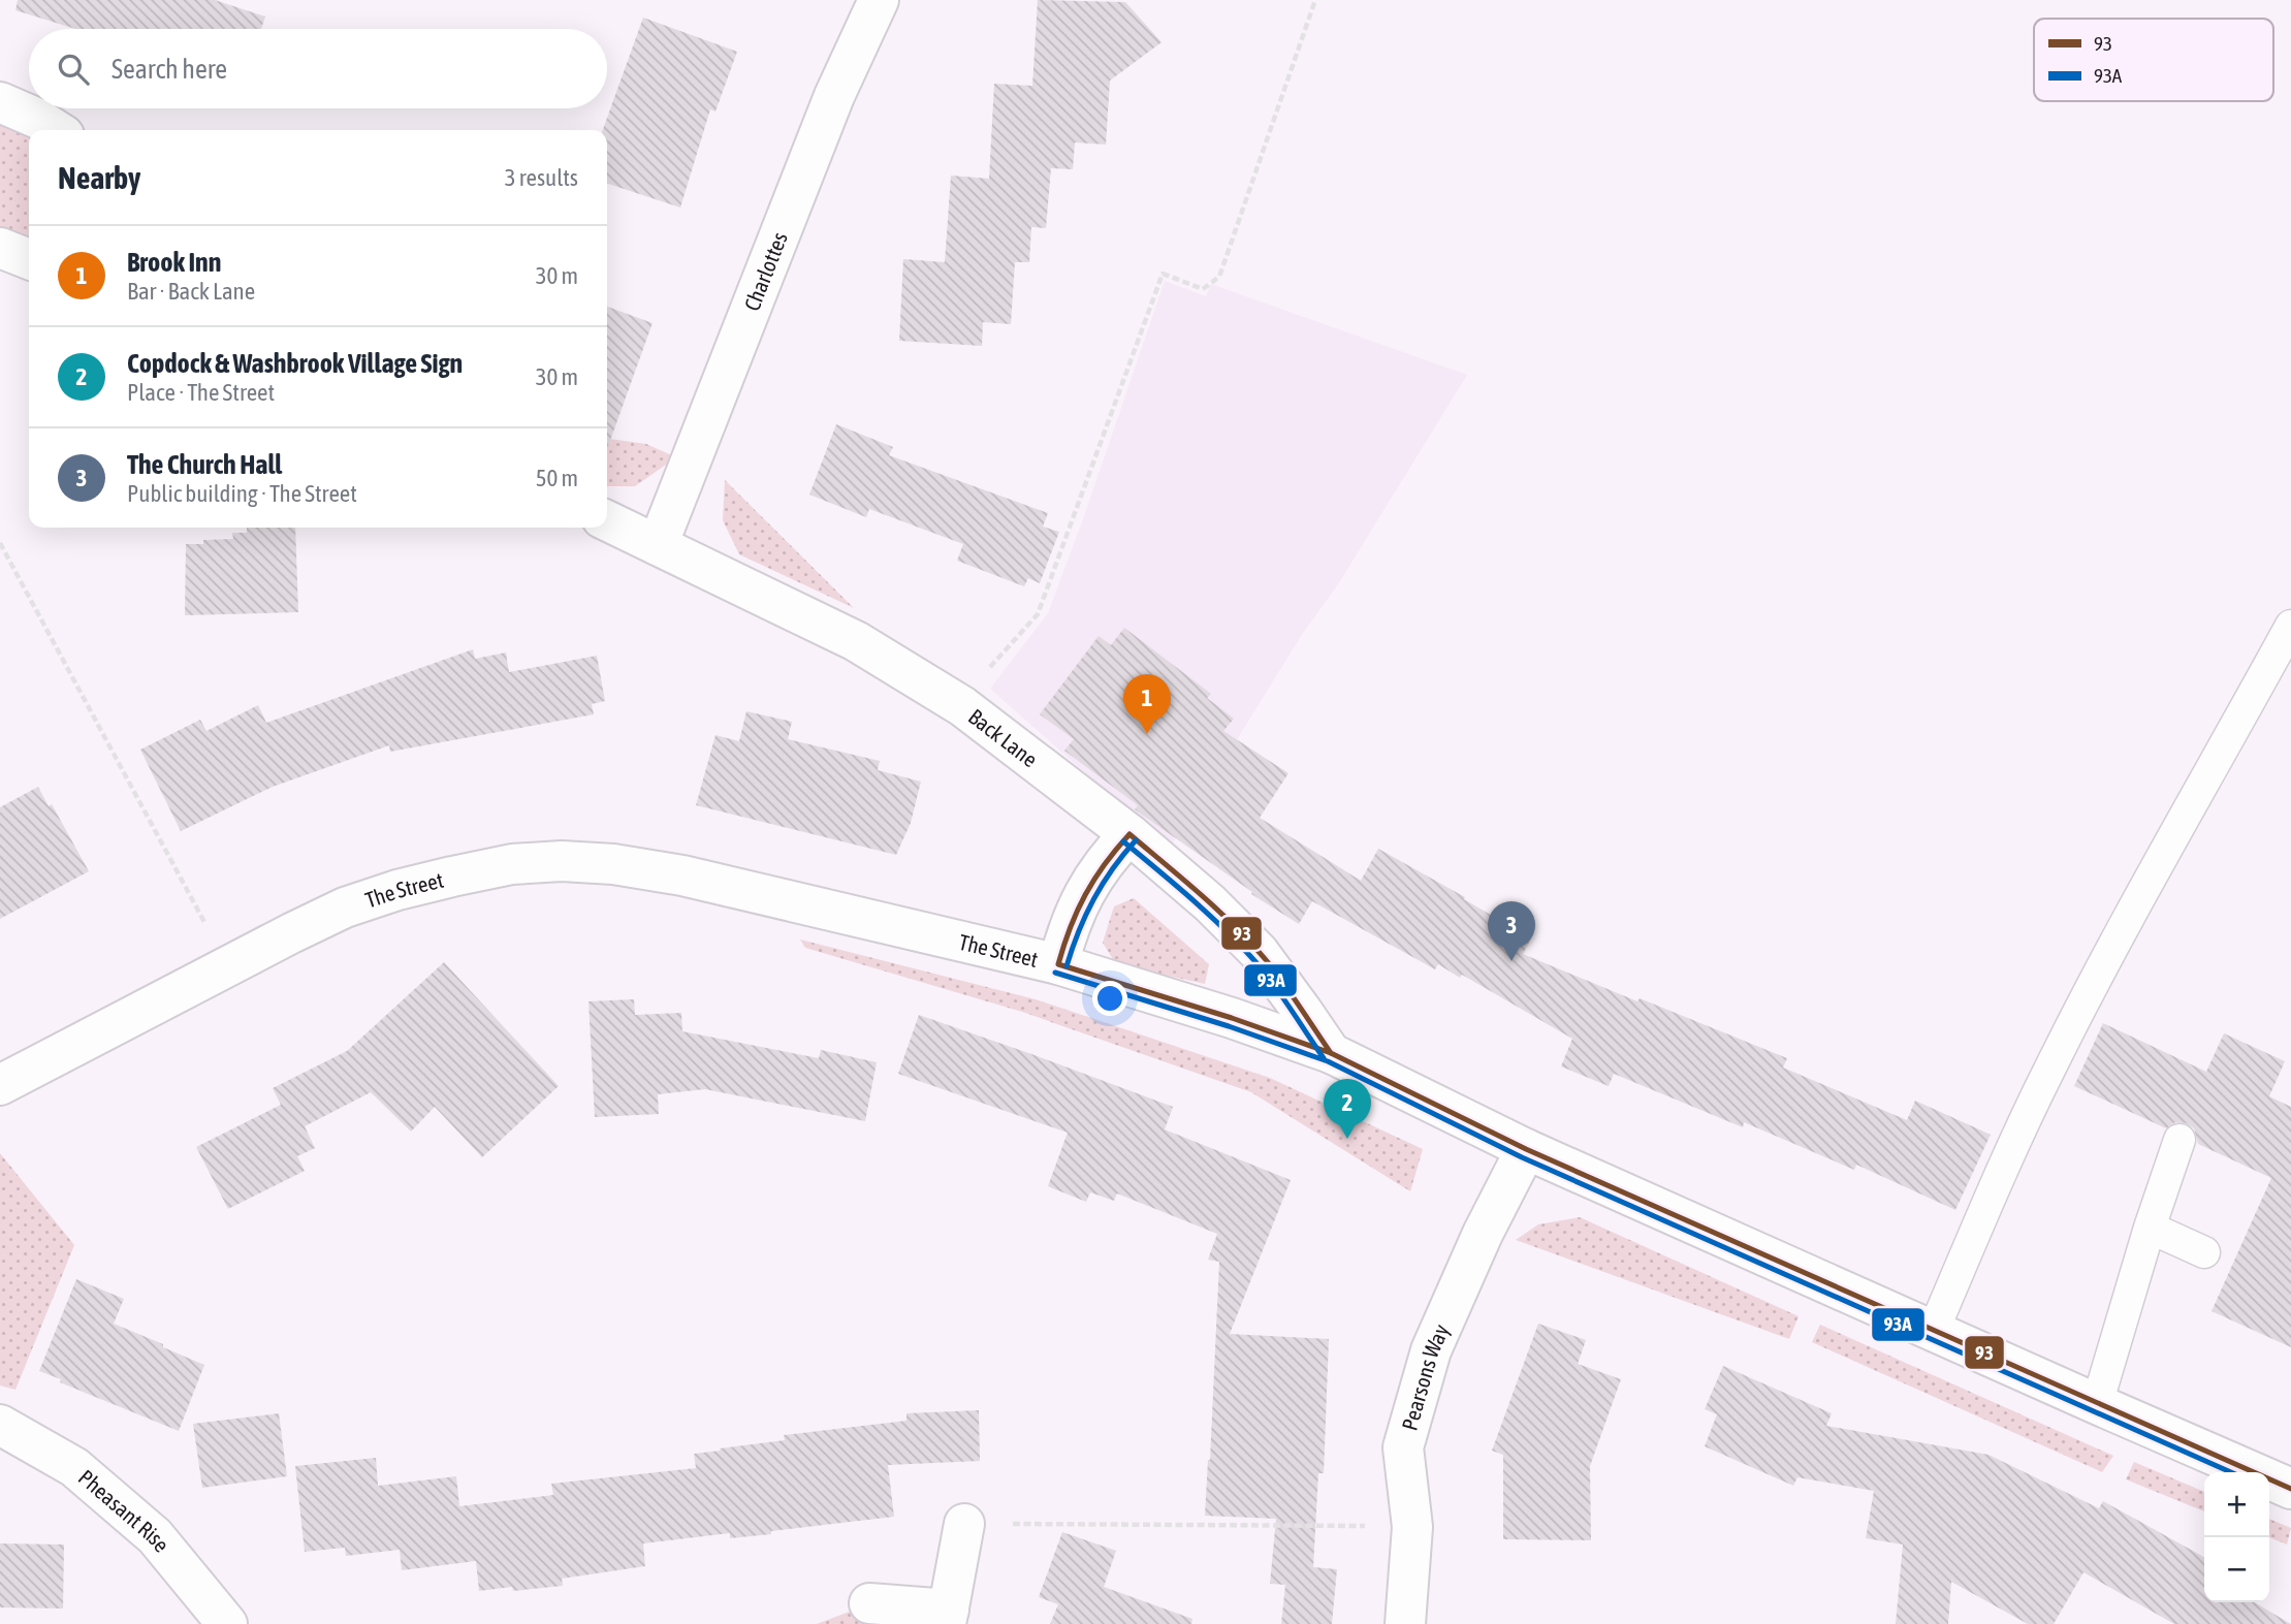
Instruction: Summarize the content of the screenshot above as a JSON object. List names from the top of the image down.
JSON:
{
  "streets": {
    "street": [
      "Charlottes",
      "Back Lane",
      "The Street",
      "Pearsons Way",
      "Pheasant Rise"
    ]
  },
  "crossings": [
    ["Charlottes", "Back Lane"],
    ["Back Lane", "The Street"],
    ["The Street", "Pearsons Way"]
  ],
  "lines": ["transit line 93", "transit line 93A"],
  "legend": ["93", "93A"],
  "page": {
    "search": "Search here",
    "heading": ["Nearby", "3 results"],
    "list": [
      {
        "mark": "1",
        "name": "Brook Inn",
        "note": "Bar · Back Lane",
        "value": "30 m"
      },
      {
        "mark": "2",
        "name": "Copdock & Washbrook Village Sign",
        "note": "Place · The Street",
        "value": "30 m"
      },
      {
        "mark": "3",
        "name": "The Church Hall",
        "note": "Public building · The Street",
        "value": "50 m"
      }
    ],
    "pins": ["1", "3", "2"],
    "map_buttons": ["+", "−"]
  }
}
